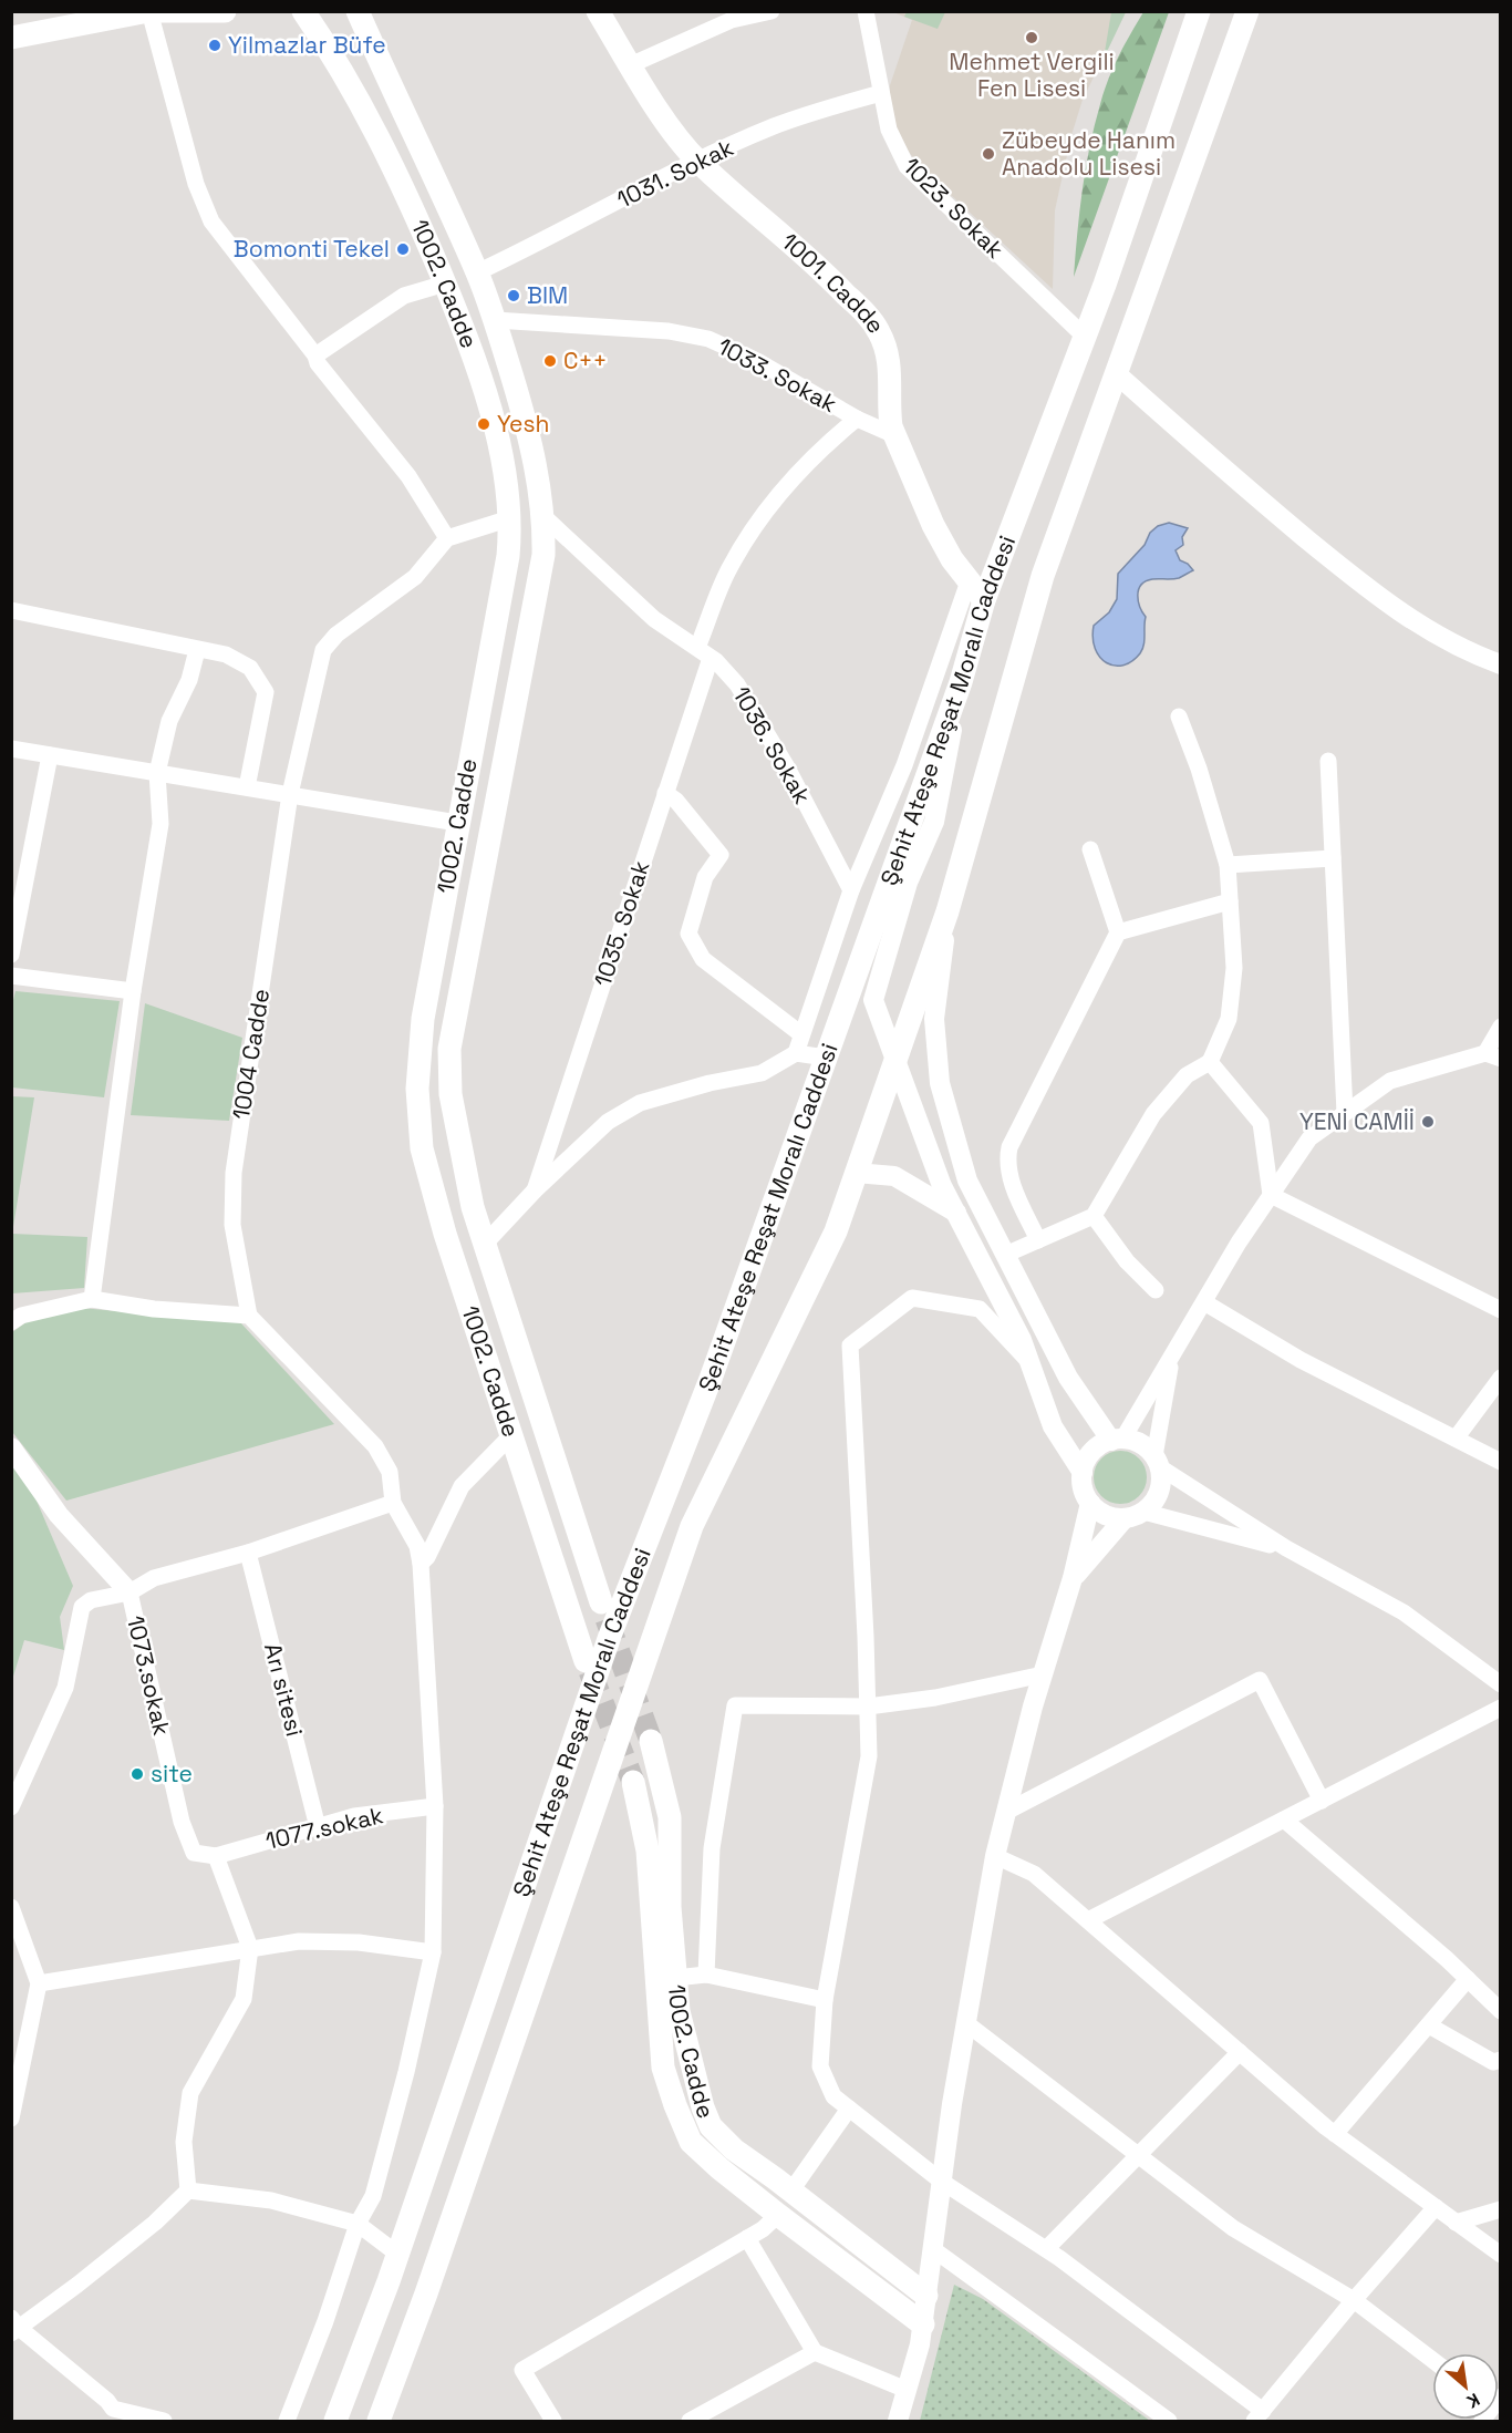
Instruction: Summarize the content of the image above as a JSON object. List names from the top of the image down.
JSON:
{
  "streets": {
    "main road": ["1002. Cadde", "1001. Cadde", "Şehit Ateşe Reşat Moralı Caddesi"],
    "street": [
      "1031. Sokak",
      "1023. Sokak",
      "1033. Sokak",
      "1036. Sokak",
      "1035. Sokak",
      "1004 Cadde",
      "1073.sokak",
      "Arı sitesi",
      "1077.sokak"
    ]
  },
  "crossings": [
    ["1031. Sokak", "1023. Sokak"],
    ["1031. Sokak", "1002. Cadde"],
    ["1031. Sokak", "1001. Cadde"],
    ["1023. Sokak", "Şehit Ateşe Reşat Moralı Caddesi"],
    ["1002. Cadde", "1033. Sokak"],
    ["1002. Cadde", "1036. Sokak"],
    ["1001. Cadde", "1033. Sokak"],
    ["1001. Cadde", "Şehit Ateşe Reşat Moralı Caddesi"],
    ["1033. Sokak", "1035. Sokak"],
    ["1036. Sokak", "1035. Sokak"],
    ["1073.sokak", "1077.sokak"],
    ["Arı sitesi", "1077.sokak"]
  ],
  "places": [
    "Mehmet Vergili Fen Lisesi",
    "Yilmazlar Büfe",
    "Zübeyde Hanım Anadolu Lisesi",
    "Bomonti Tekel",
    "BIM",
    "C++",
    "Yesh",
    "YENİ CAMİİ",
    "site"
  ],
  "north": "bottom right"
}
